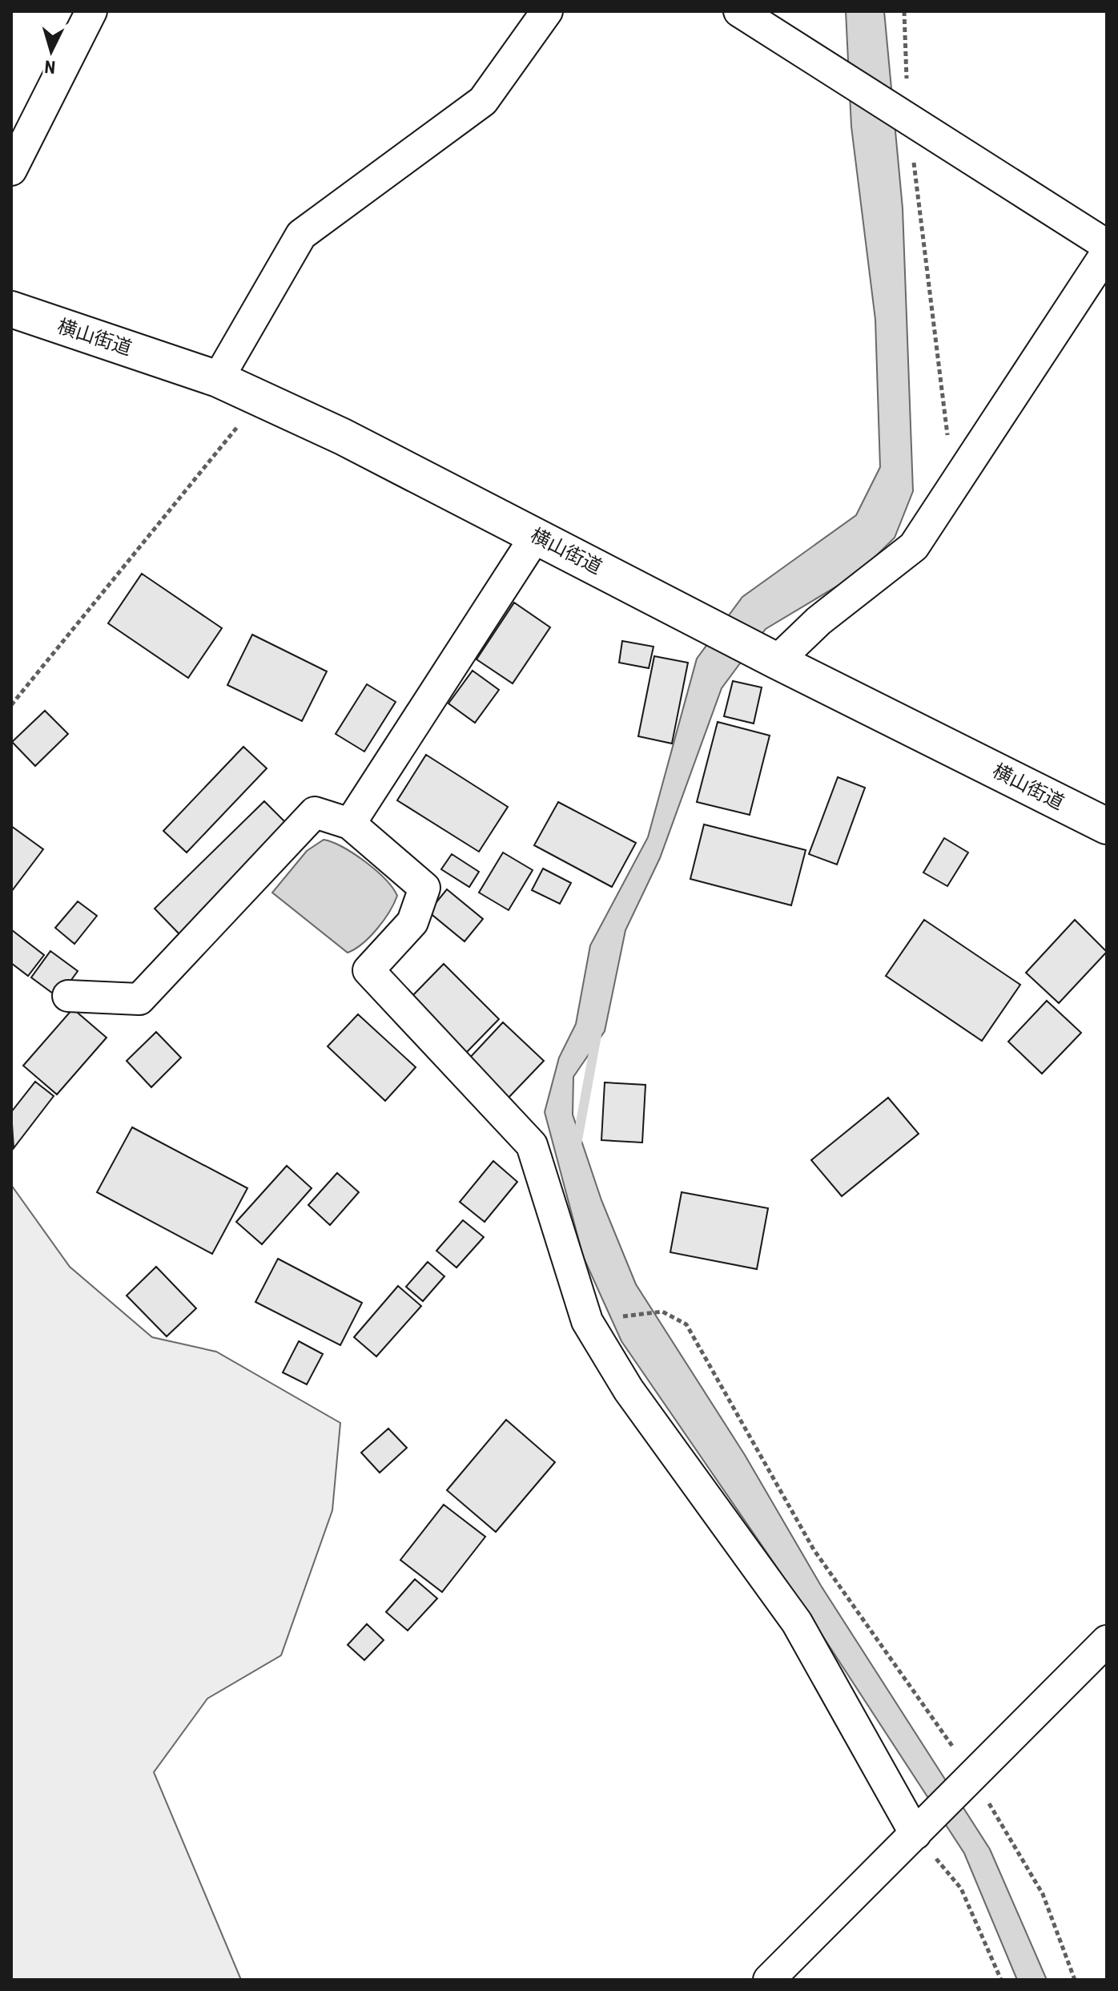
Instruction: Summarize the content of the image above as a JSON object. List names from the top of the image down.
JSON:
{
  "streets": {
    "street": ["横山街道"]
  },
  "north": "bottom"
}
